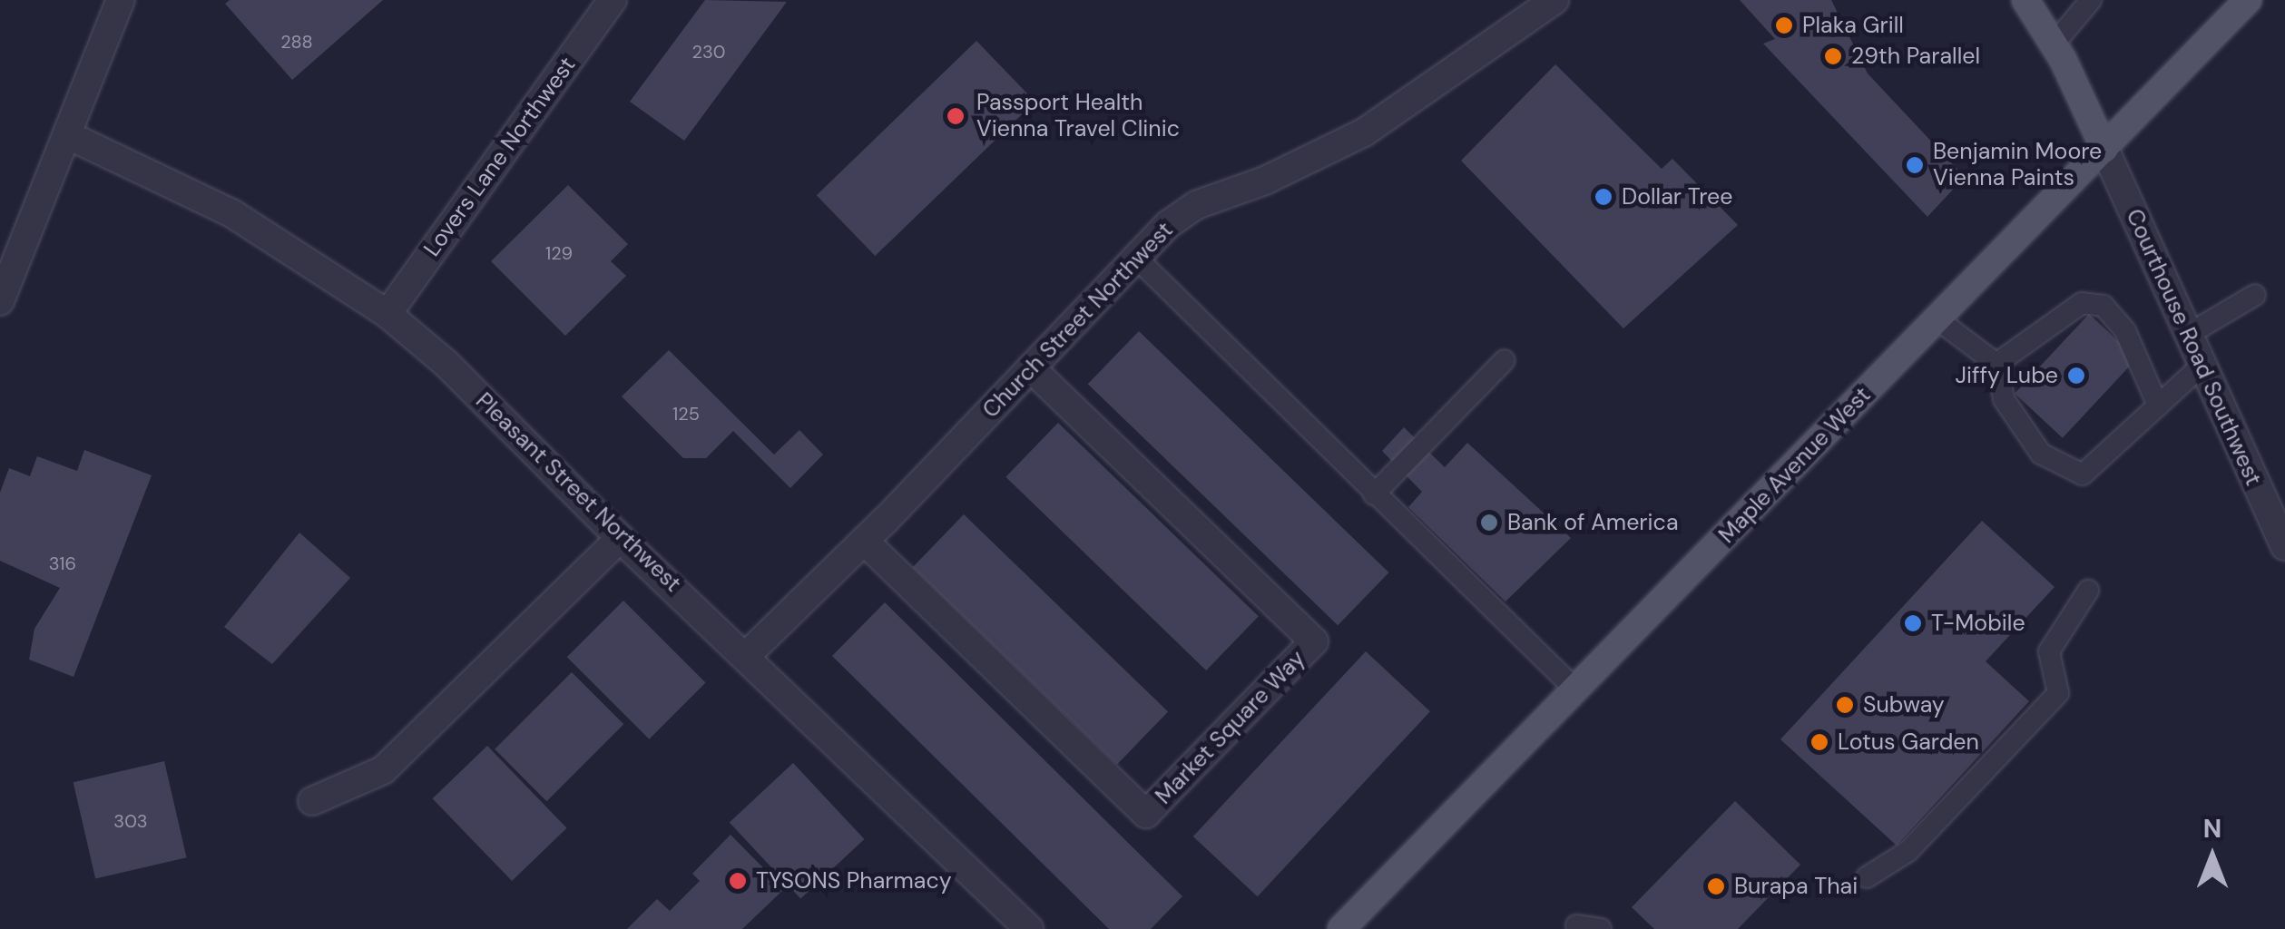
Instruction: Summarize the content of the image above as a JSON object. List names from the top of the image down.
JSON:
{
  "streets": {
    "main road": ["Maple Avenue West"],
    "street": [
      "Lovers Lane Northwest",
      "Church Street Northwest",
      "Courthouse Road Southwest",
      "Pleasant Street Northwest",
      "Market Square Way"
    ]
  },
  "crossings": [
    ["Lovers Lane Northwest", "Pleasant Street Northwest"],
    ["Church Street Northwest", "Pleasant Street Northwest"],
    ["Church Street Northwest", "Market Square Way"],
    ["Courthouse Road Southwest", "Maple Avenue West"]
  ],
  "places": [
    "Plaka Grill",
    "29th Parallel",
    "Passport Health Vienna Travel Clinic",
    "Benjamin Moore Vienna Paints",
    "Dollar Tree",
    "Jiffy Lube",
    "Bank of America",
    "T-Mobile",
    "Subway",
    "Lotus Garden",
    "TYSONS Pharmacy",
    "Burapa Thai"
  ],
  "house_numbers": [
    "288",
    "230",
    "129",
    "125",
    "316",
    "303"
  ],
  "north": "top"
}
